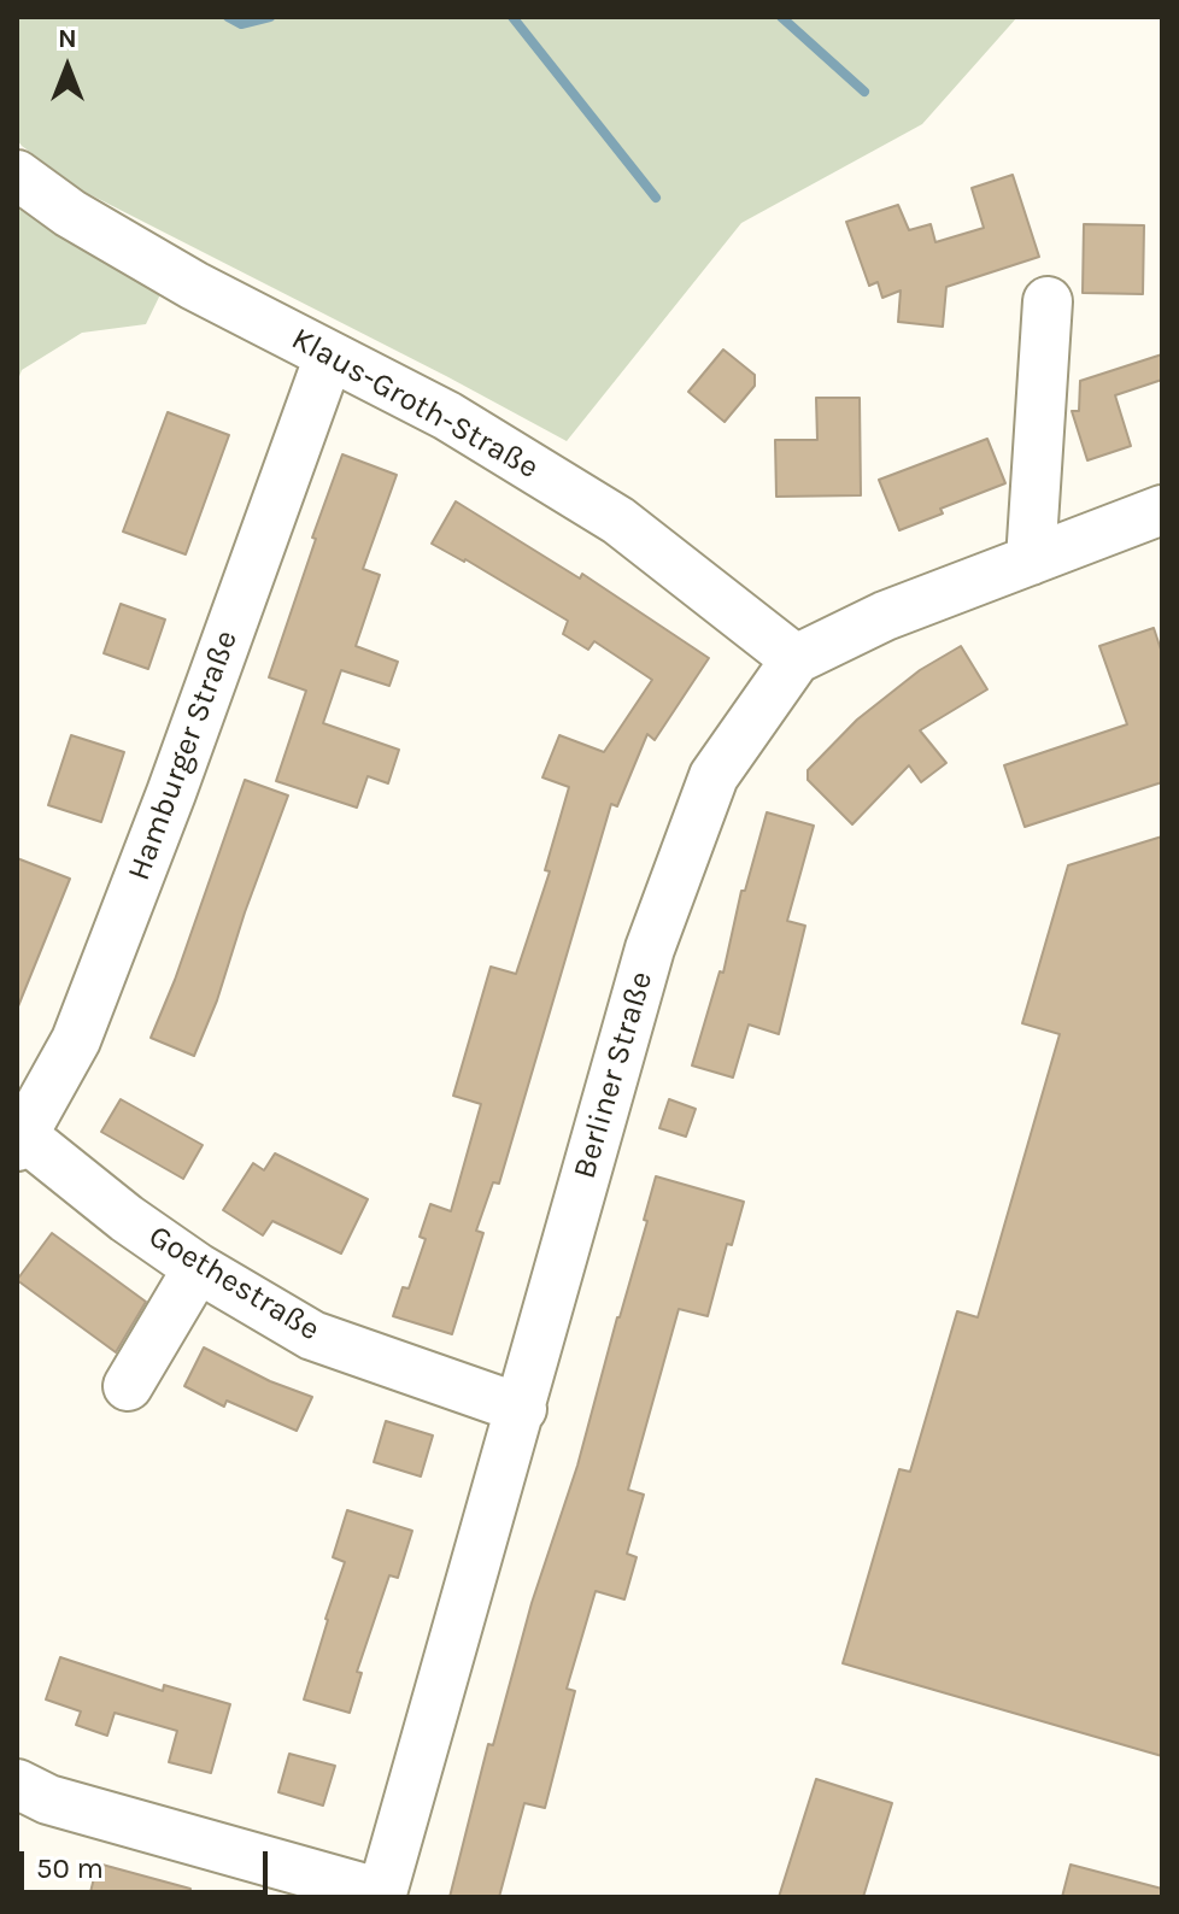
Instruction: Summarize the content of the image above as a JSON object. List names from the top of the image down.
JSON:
{
  "streets": {
    "street": [
      "Klaus-Groth-Straße",
      "Hamburger Straße",
      "Berliner Straße",
      "Goethestraße"
    ]
  },
  "crossings": [
    ["Klaus-Groth-Straße", "Hamburger Straße"],
    ["Klaus-Groth-Straße", "Berliner Straße"],
    ["Hamburger Straße", "Goethestraße"],
    ["Berliner Straße", "Goethestraße"]
  ],
  "scale_bar": "50 m",
  "north": "top"
}
